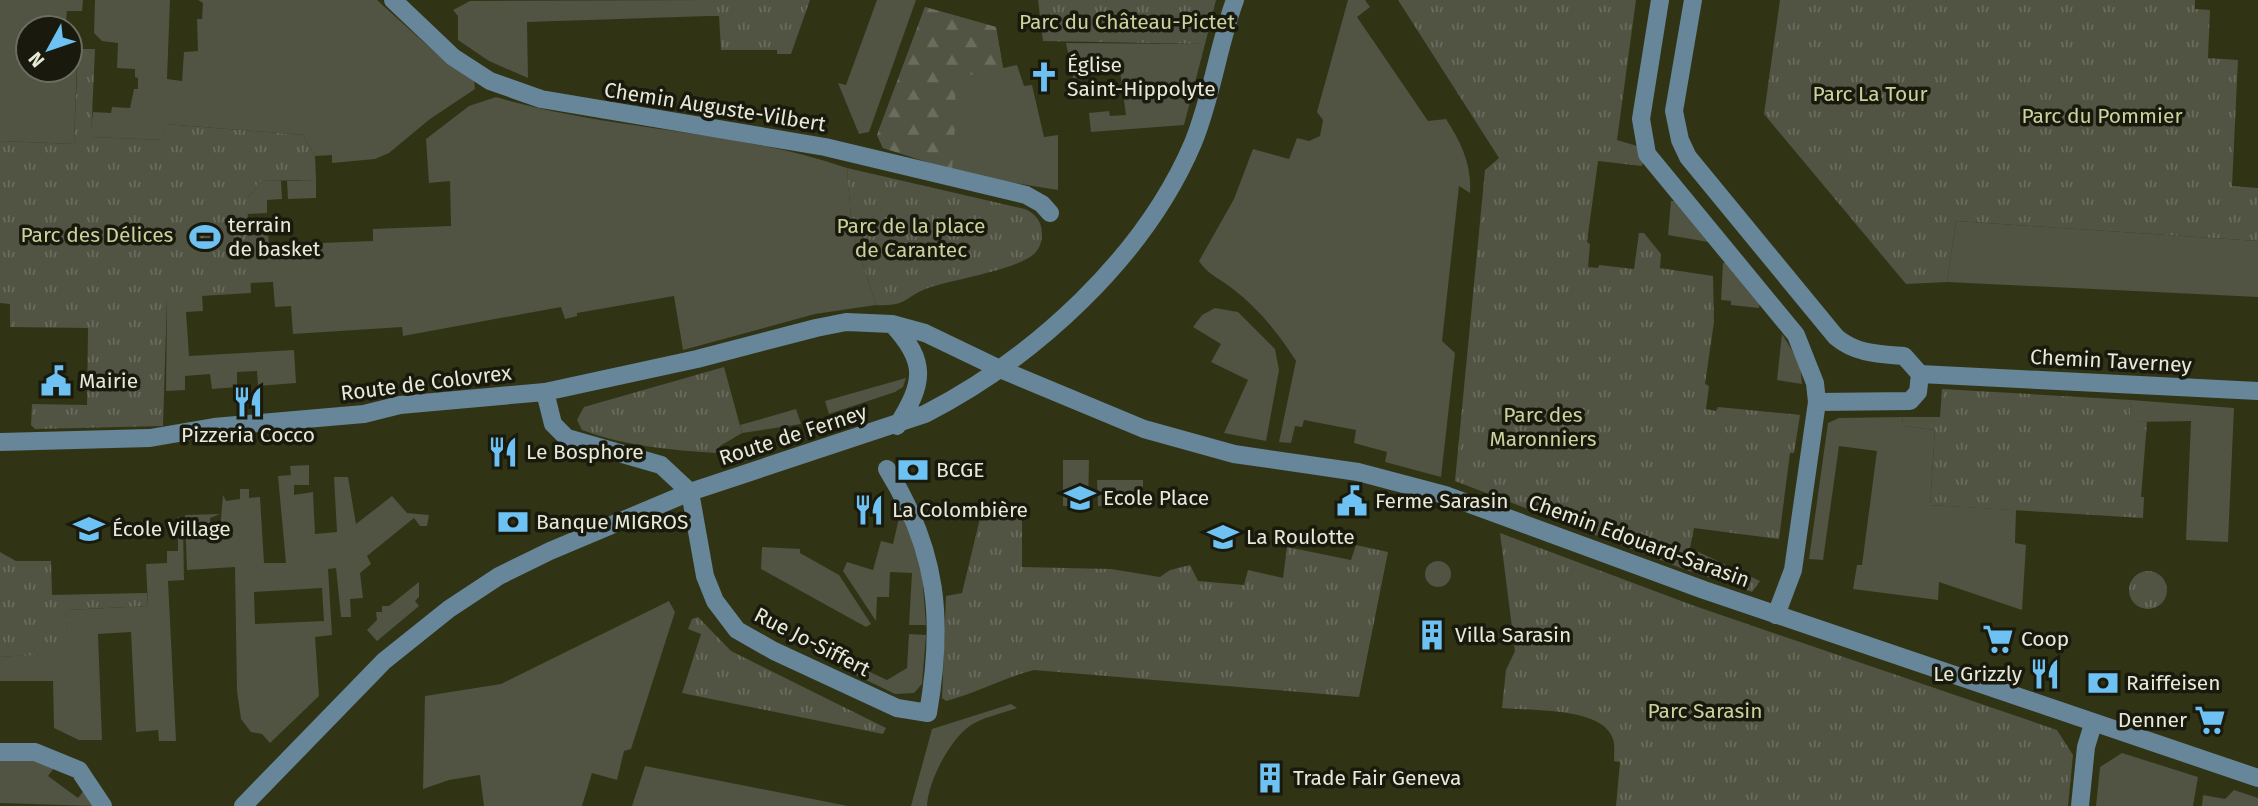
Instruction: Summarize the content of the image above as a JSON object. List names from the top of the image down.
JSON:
{
  "streets": {
    "street": [
      "Chemin Auguste-Vilbert",
      "Chemin Taverney",
      "Route de Colovrex",
      "Route de Ferney",
      "Chemin Edouard-Sarasin",
      "Rue Jo-Siffert"
    ]
  },
  "crossings": [
    ["Route de Colovrex", "Route de Ferney"],
    ["Route de Colovrex", "Chemin Edouard-Sarasin"],
    ["Route de Ferney", "Chemin Edouard-Sarasin"],
    ["Route de Ferney", "Rue Jo-Siffert"]
  ],
  "parks": [
    "Parc du Château-Pictet",
    "Parc La Tour",
    "Parc du Pommier",
    "Parc de la place de Carantec",
    "Parc des Délices",
    "Parc des Maronniers",
    "Parc Sarasin"
  ],
  "places": {
    "church": ["Église Saint-Hippolyte"],
    "sports": ["terrain de basket"],
    "public building": ["Mairie", "Ferme Sarasin"],
    "restaurant": [
      "Pizzeria Cocco",
      "Le Bosphore",
      "La Colombière",
      "Le Grizzly"
    ],
    "bank": ["BCGE", "Banque MIGROS", "Raiffeisen"],
    "school or university": ["Ecole Place", "École Village", "La Roulotte"],
    "building": ["Villa Sarasin", "Trade Fair Geneva"],
    "supermarket": ["Coop", "Denner"]
  },
  "north": "bottom left"
}
